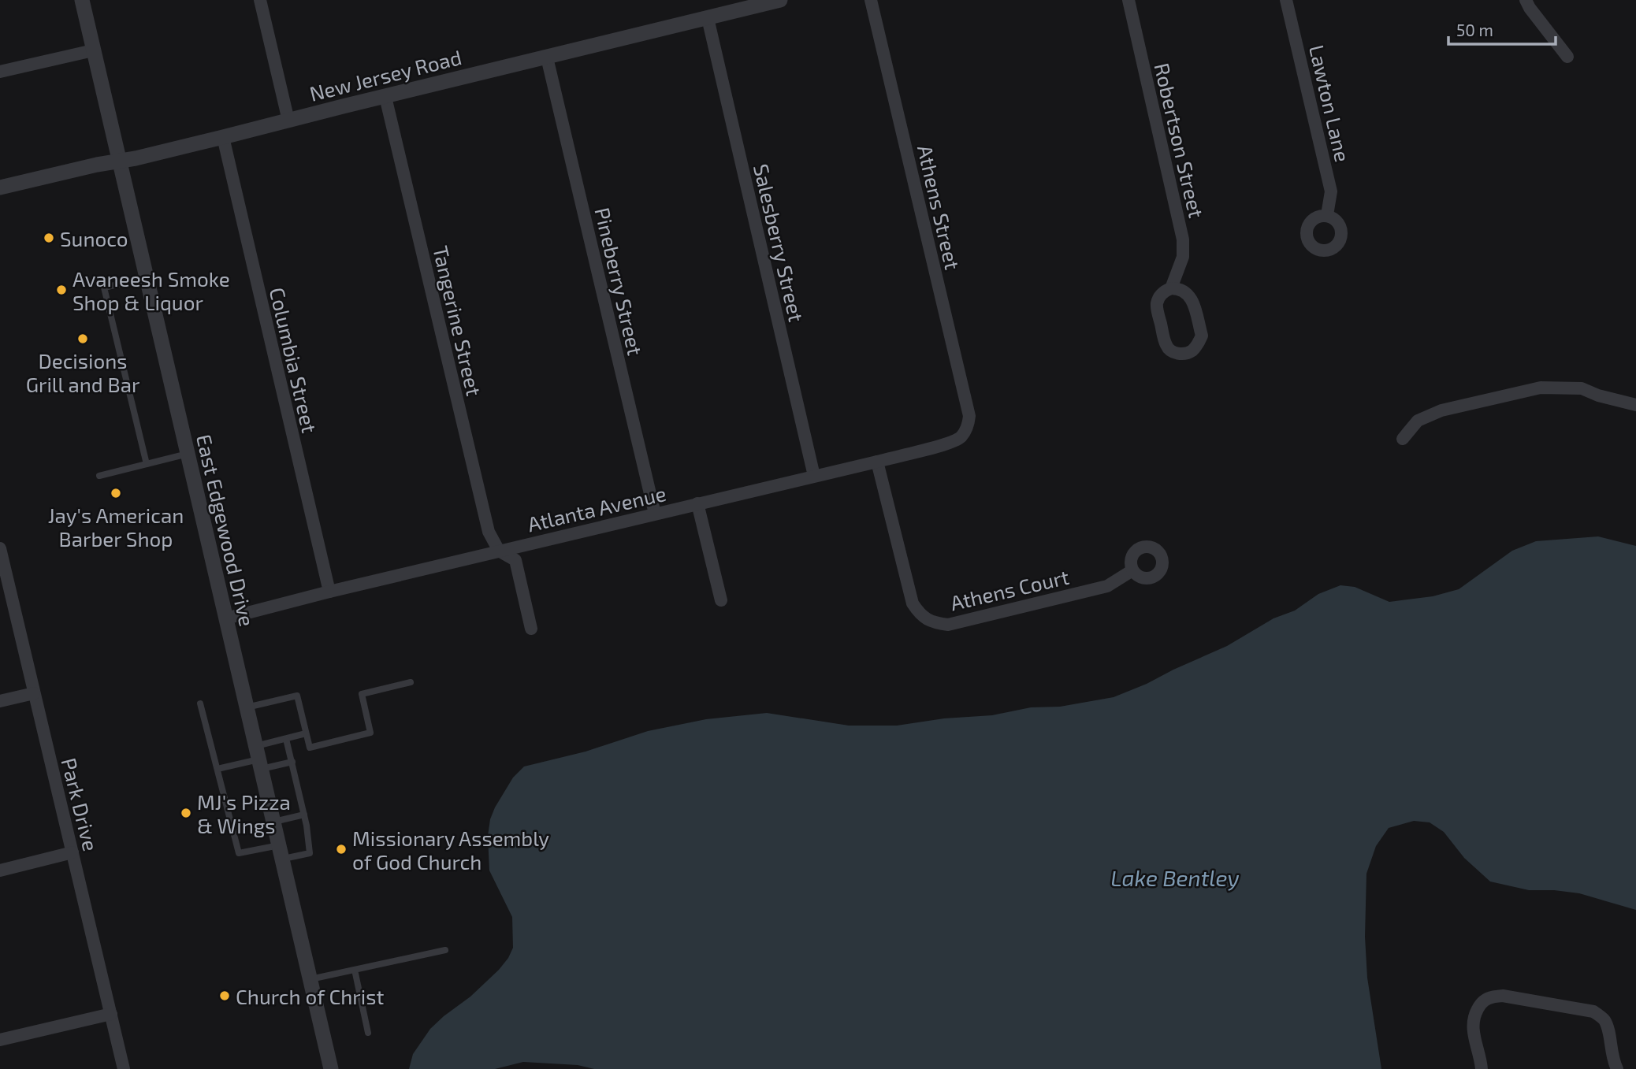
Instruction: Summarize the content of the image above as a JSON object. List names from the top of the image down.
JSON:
{
  "streets": {
    "street": [
      "New Jersey Road",
      "Lawton Lane",
      "Robertson Street",
      "Athens Street",
      "Salesberry Street",
      "Pineberry Street",
      "Tangerine Street",
      "Columbia Street",
      "Atlanta Avenue",
      "East Edgewood Drive",
      "Athens Court",
      "Park Drive"
    ]
  },
  "crossings": [
    ["New Jersey Road", "Salesberry Street"],
    ["New Jersey Road", "Pineberry Street"],
    ["New Jersey Road", "Tangerine Street"],
    ["New Jersey Road", "Columbia Street"],
    ["New Jersey Road", "East Edgewood Drive"],
    ["Athens Street", "Atlanta Avenue"],
    ["Salesberry Street", "Atlanta Avenue"],
    ["Pineberry Street", "Atlanta Avenue"],
    ["Tangerine Street", "Atlanta Avenue"],
    ["Columbia Street", "Atlanta Avenue"],
    ["Atlanta Avenue", "East Edgewood Drive"],
    ["Atlanta Avenue", "Athens Court"]
  ],
  "water": ["Lake Bentley"],
  "places": [
    "Sunoco",
    "Avaneesh Smoke Shop & Liquor",
    "Decisions Grill and Bar",
    "Jay's American Barber Shop",
    "MJ's Pizza & Wings",
    "Missionary Assembly of God Church",
    "Church of Christ"
  ],
  "scale_bar": "50 m"
}
